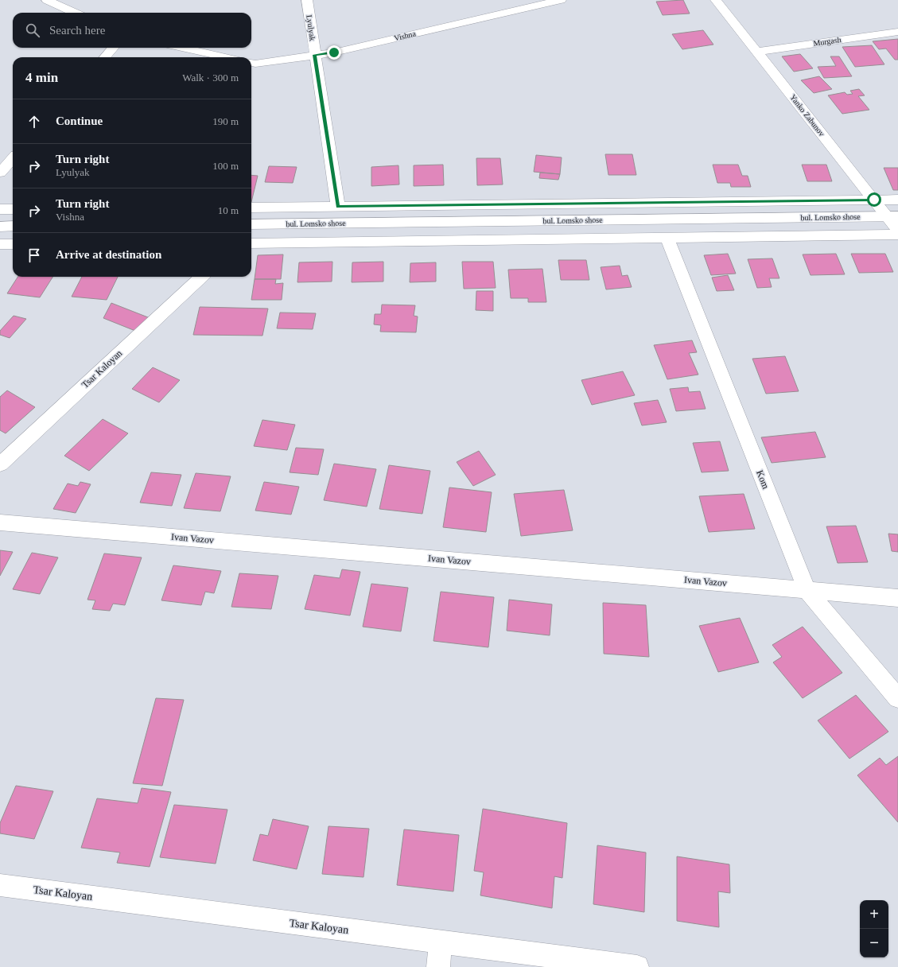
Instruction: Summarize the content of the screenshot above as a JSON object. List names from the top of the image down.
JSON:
{
  "streets": {
    "street": [
      "Lyulyak",
      "Vishna",
      "Murgash",
      "Yanko Zabunov",
      "bul. Lomsko shose",
      "Tsar Kaloyan",
      "Kom",
      "Ivan Vazov"
    ]
  },
  "crossings": [
    ["Lyulyak", "Vishna"],
    ["Murgash", "Yanko Zabunov"],
    ["Yanko Zabunov", "bul. Lomsko shose"],
    ["Kom", "Ivan Vazov"]
  ],
  "page": {
    "search": "Search here",
    "heading": ["4 min", "Walk · 300 m"],
    "list": [
      ["Continue", "190 m"],
      ["Turn right", "Lyulyak", "100 m"],
      ["Turn right", "Vishna", "10 m"],
      "Arrive at destination"
    ],
    "map_buttons": ["+", "−"]
  }
}
